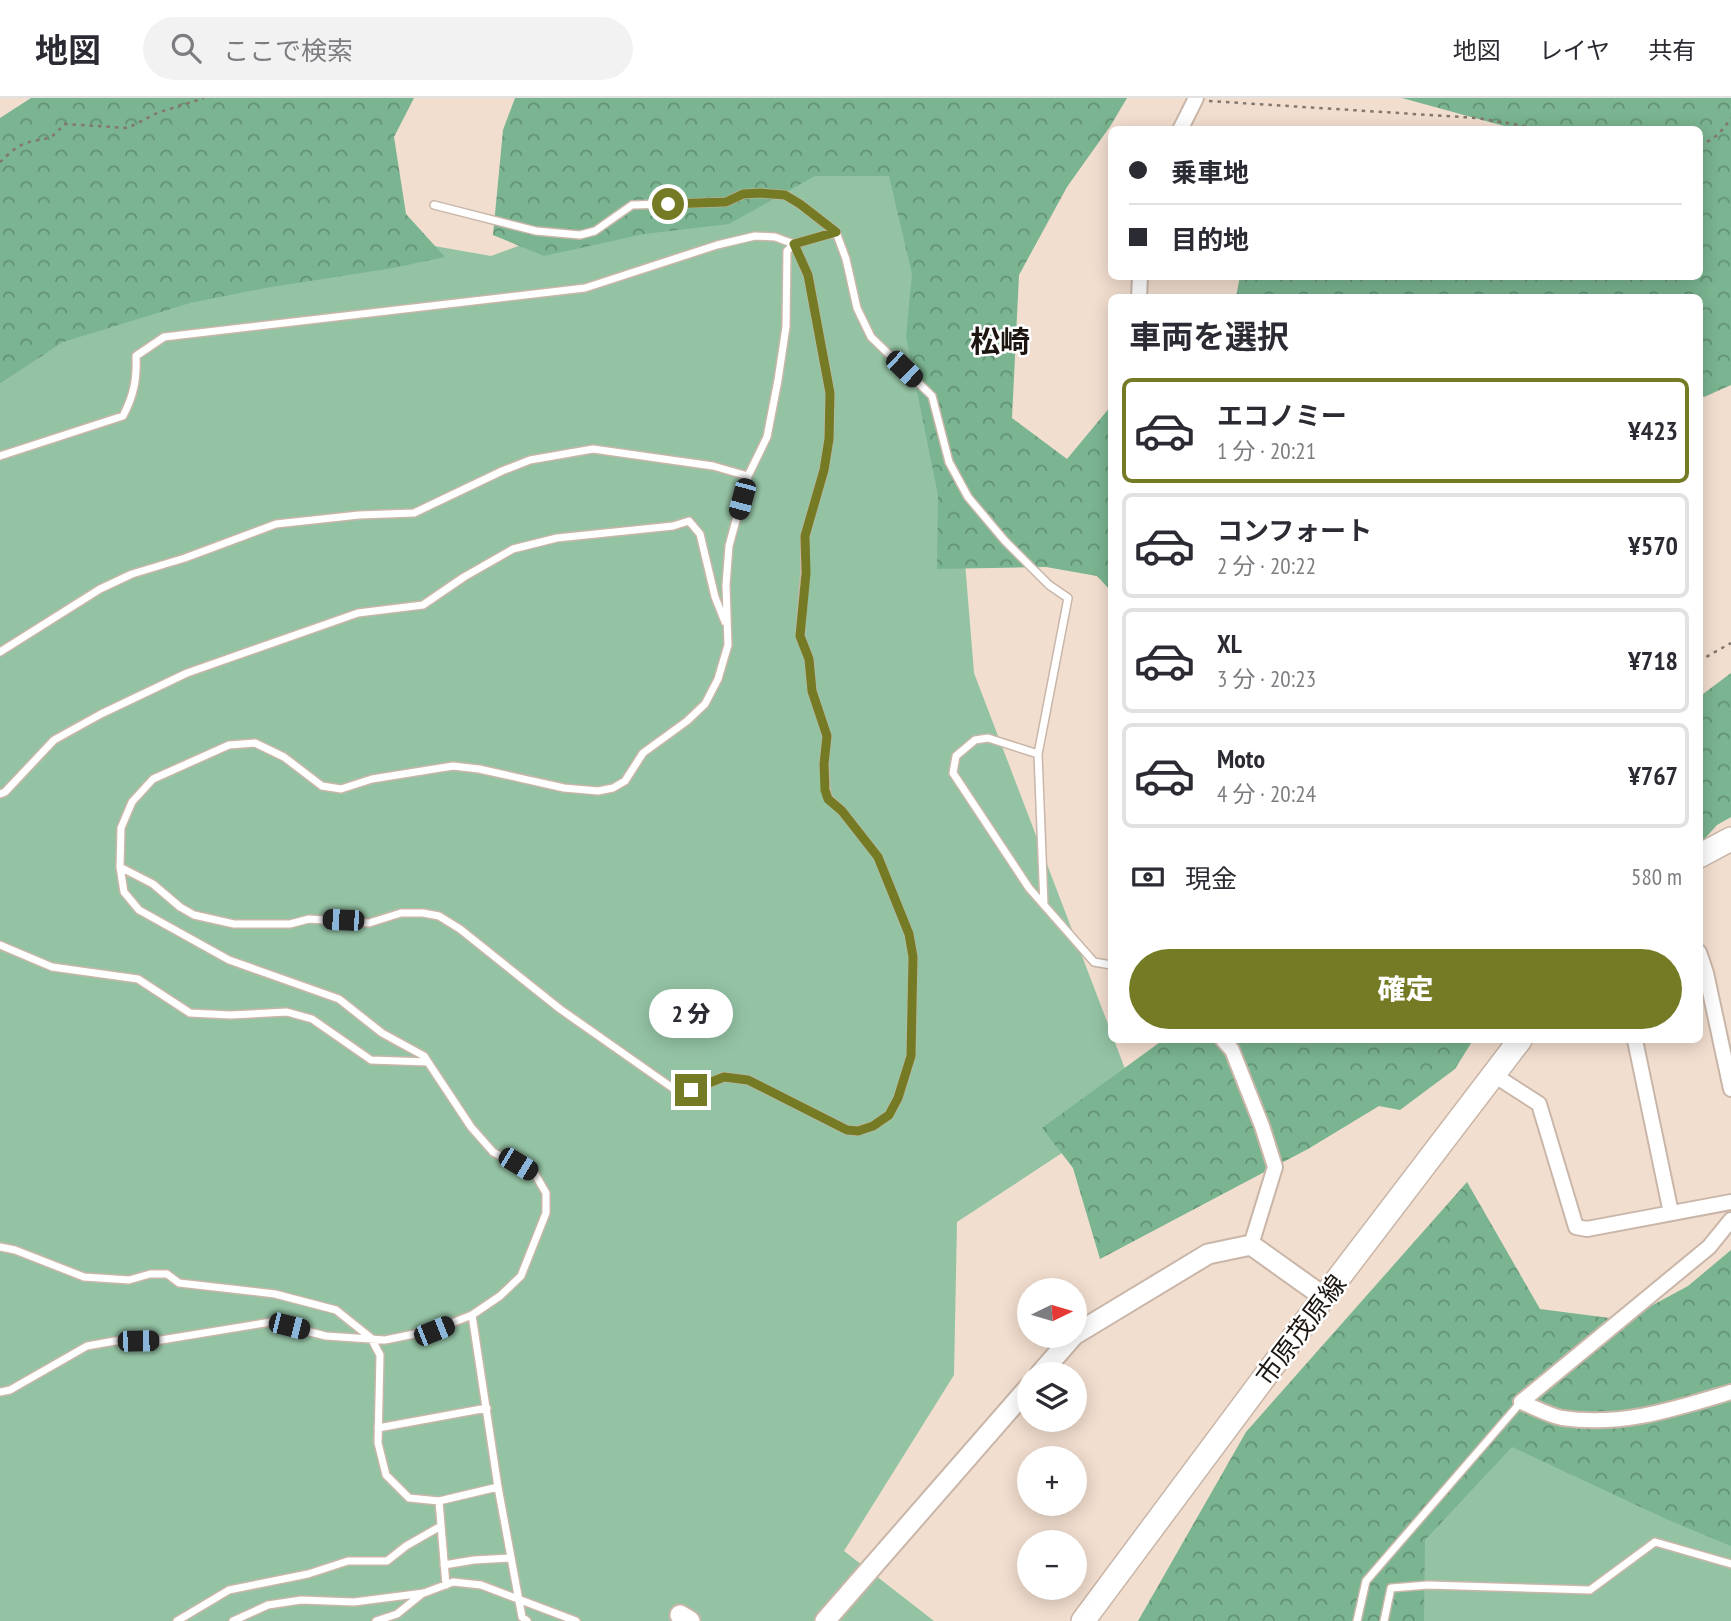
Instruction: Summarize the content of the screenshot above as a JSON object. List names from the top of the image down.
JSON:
{
  "streets": {
    "main road": ["市原茂原線"]
  },
  "districts": ["松崎"],
  "north": "right",
  "page": {
    "header": "地図",
    "search": "ここで検索",
    "nav": ["地図", "レイヤ", "共有"],
    "banner": ["乗車地", "目的地"],
    "heading": "車両を選択",
    "list": [
      {
        "name": "エコノミー",
        "note": "1 分 · 20:21",
        "value": "¥423"
      },
      {
        "name": "コンフォート",
        "note": "2 分 · 20:22",
        "value": "¥570"
      },
      {
        "name": "XL",
        "note": "3 分 · 20:23",
        "value": "¥718"
      },
      {
        "name": "Moto",
        "note": "4 分 · 20:24",
        "value": "¥767"
      }
    ],
    "pay": ["現金", "580 m"],
    "buttons": "確定",
    "bubble": "2 分",
    "map_buttons": ["+", "−"]
  }
}
